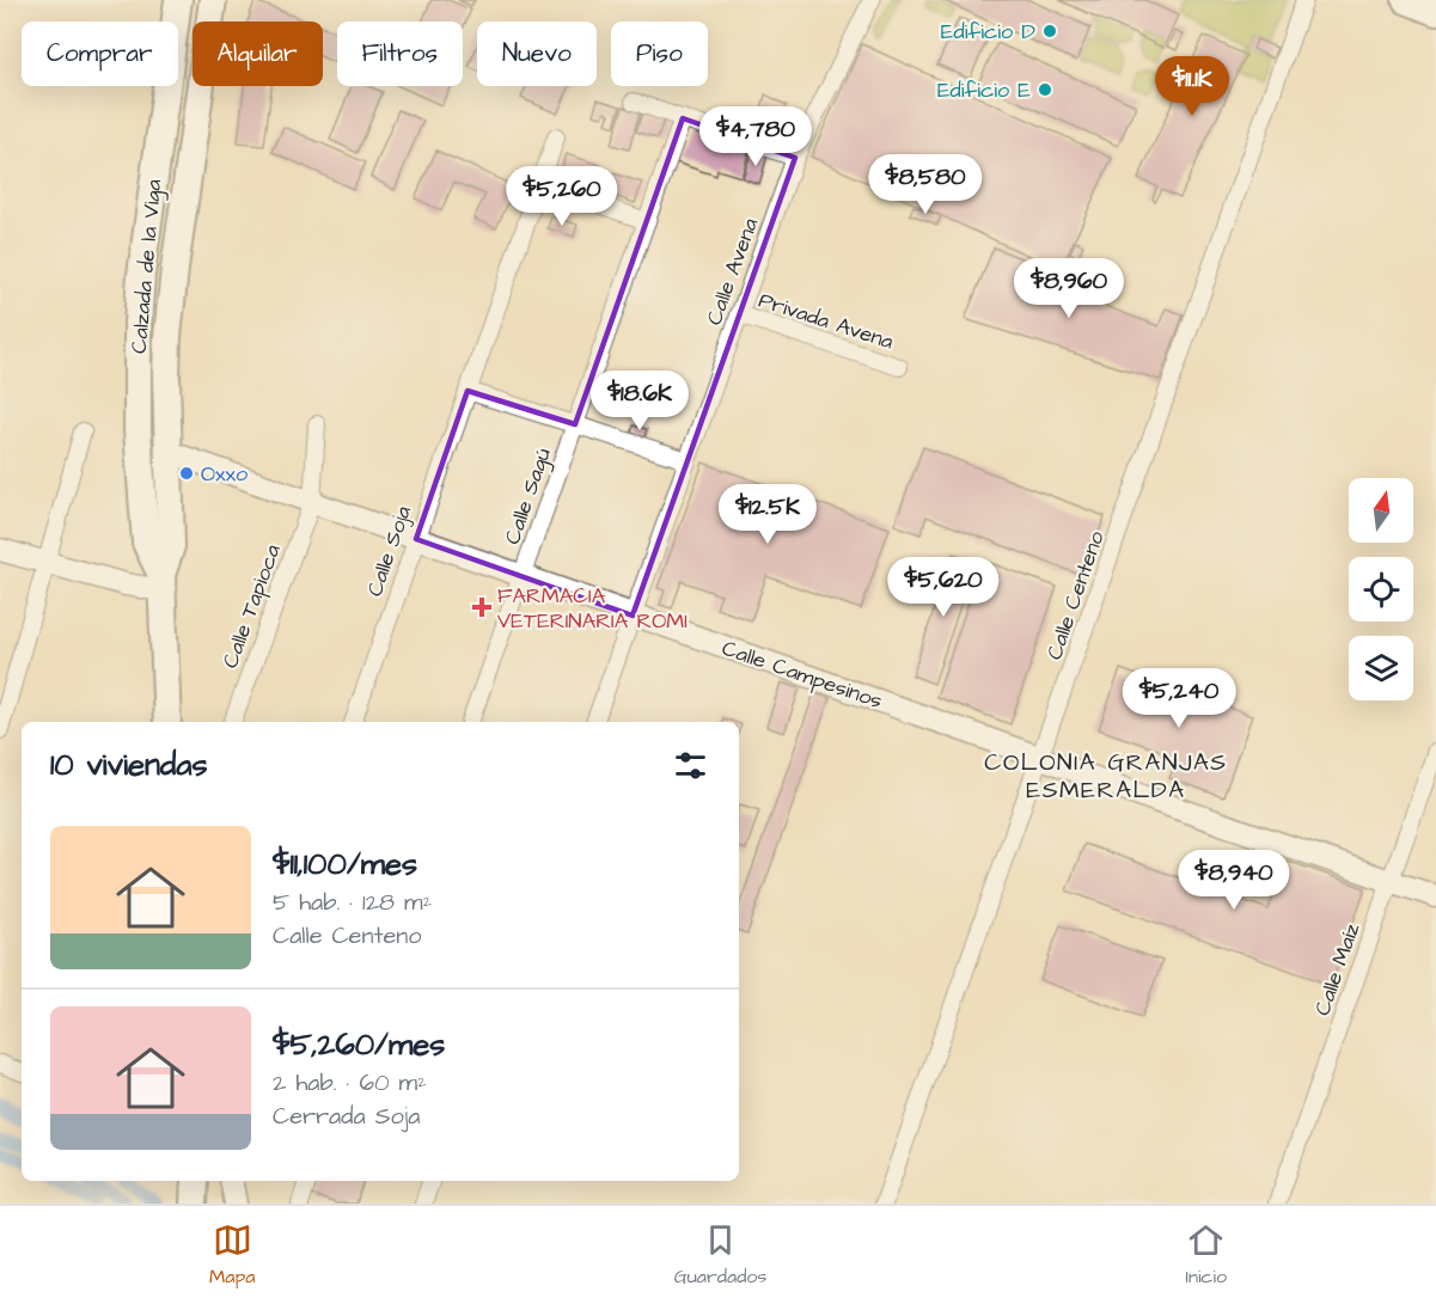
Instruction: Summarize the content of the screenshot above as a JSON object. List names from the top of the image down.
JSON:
{
  "streets": {
    "main road": ["Calzada de la Viga"],
    "street": [
      "Calle Avena",
      "Privada Avena",
      "Calle Sagú",
      "Calle Soja",
      "Calle Centeno",
      "Calle Tapioca",
      "Calle Campesinos",
      "Calle Maíz"
    ]
  },
  "crossings": [
    ["Calzada de la Viga", "Calle Campesinos"],
    ["Calle Avena", "Privada Avena"],
    ["Calle Avena", "Calle Campesinos"],
    ["Calle Sagú", "Calle Campesinos"],
    ["Calle Soja", "Calle Campesinos"],
    ["Calle Centeno", "Calle Campesinos"],
    ["Calle Tapioca", "Calle Campesinos"],
    ["Calle Campesinos", "Calle Maíz"]
  ],
  "districts": ["COLONIA GRANJAS ESMERALDA"],
  "places": {
    "other": ["Edificio D", "Edificio E", "Oxxo"],
    "health": ["FARMACIA VETERINARIA ROMI"]
  },
  "north": "top",
  "page": {
    "chip": [
      "Comprar",
      "Alquilar",
      "Filtros",
      "Nuevo",
      "Piso"
    ],
    "price": [
      "$11.1K",
      "$4,780",
      "$8,580",
      "$5,260",
      "$8,960",
      "$18.6K",
      "$12.5K",
      "$5,620",
      "$5,240",
      "$8,940"
    ],
    "heading": "10 viviendas",
    "list": [
      {
        "name": "$11,100/mes",
        "note": "5 hab. · 128 m² · Calle Centeno"
      },
      {
        "name": "$5,260/mes",
        "note": "2 hab. · 60 m² · Cerrada Soja"
      }
    ],
    "tabs": ["Mapa", "Guardados", "Inicio"]
  }
}
